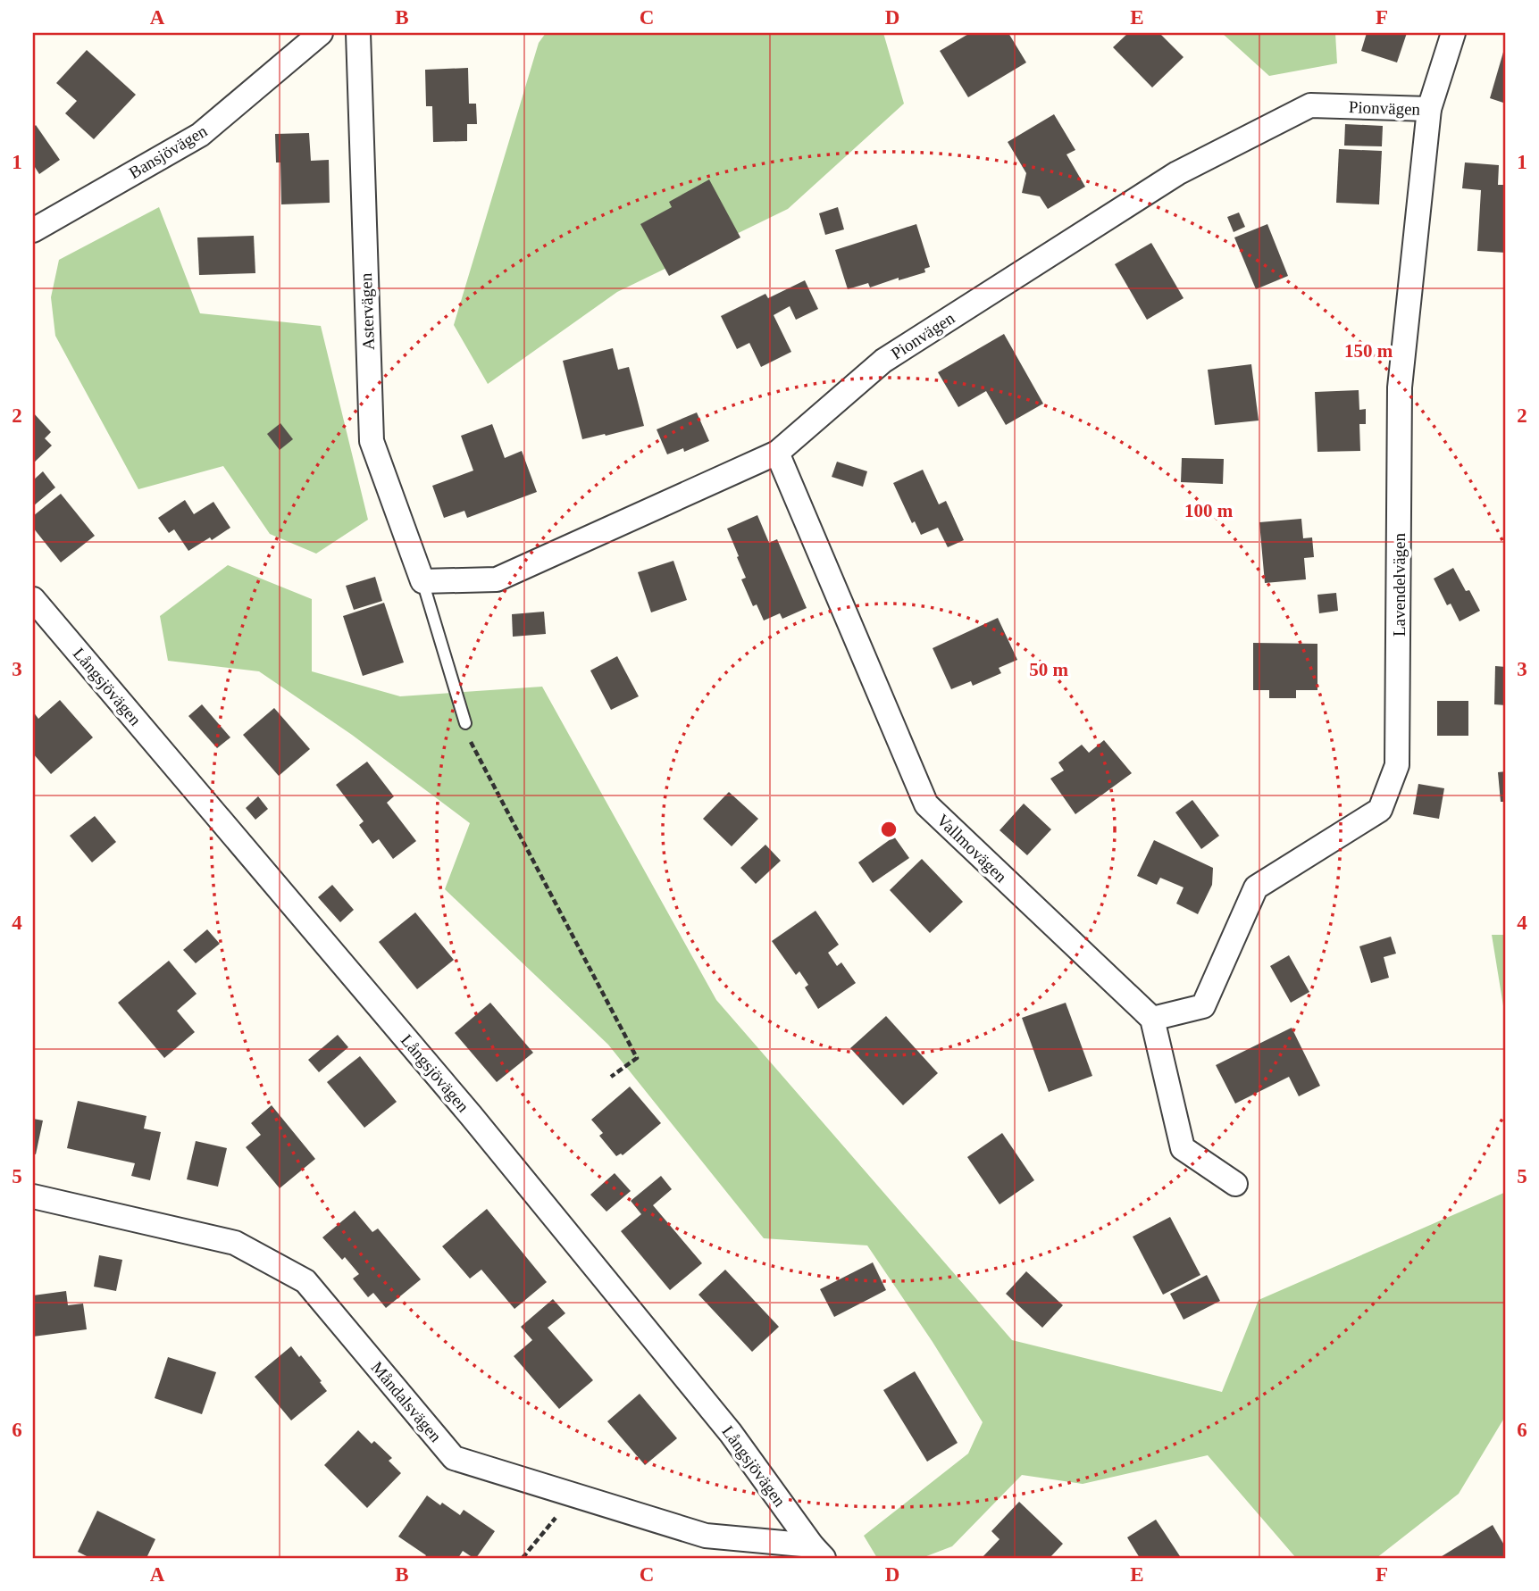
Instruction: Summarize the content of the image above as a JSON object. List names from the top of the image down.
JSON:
{
  "streets": {
    "street": [
      "Pionvägen",
      "Bansjövägen",
      "Astervägen",
      "Lavendelvägen",
      "Långsjövägen",
      "Vallmovägen",
      "Måndalsvägen"
    ]
  },
  "crossings": [
    ["Pionvägen", "Astervägen"],
    ["Pionvägen", "Lavendelvägen"],
    ["Pionvägen", "Vallmovägen"],
    ["Lavendelvägen", "Vallmovägen"],
    ["Långsjövägen", "Måndalsvägen"]
  ],
  "grid": {
    "columns": [
      "A",
      "B",
      "C",
      "D",
      "E",
      "F"
    ],
    "rows": [
      "1",
      "2",
      "3",
      "4",
      "5",
      "6"
    ]
  },
  "rings": ["150 m", "100 m", "50 m"]
}
